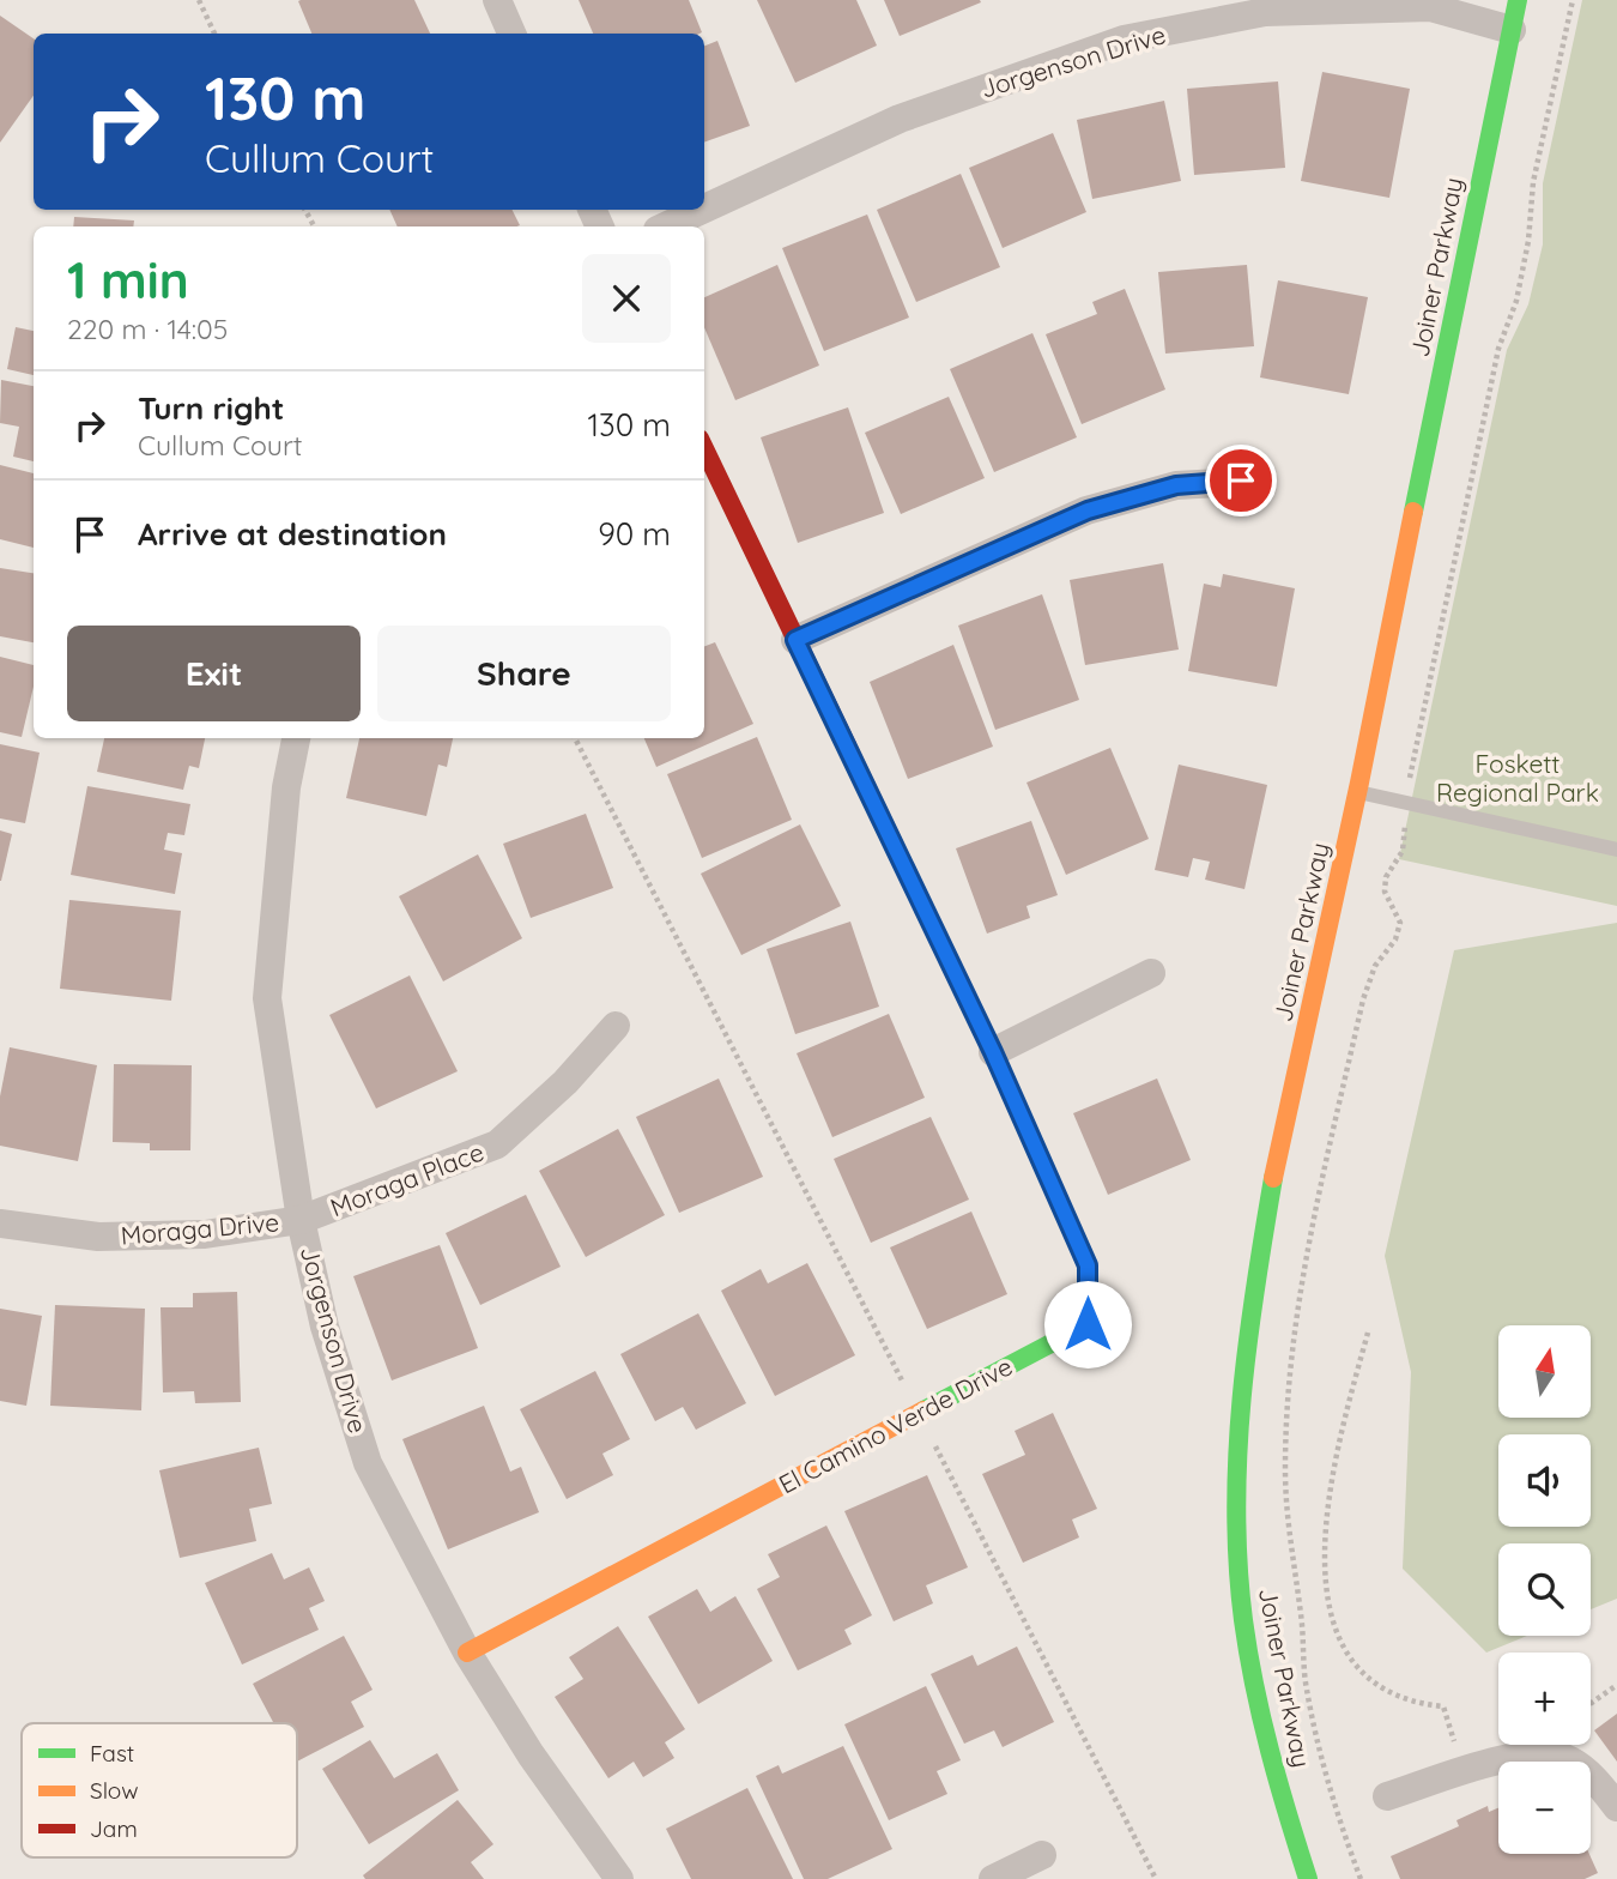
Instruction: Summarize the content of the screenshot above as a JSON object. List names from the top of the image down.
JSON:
{
  "streets": {
    "street": [
      "Jorgenson Drive",
      "Joiner Parkway",
      "Moraga Place",
      "Moraga Drive",
      "El Camino Verde Drive"
    ]
  },
  "crossings": [
    ["Jorgenson Drive", "Joiner Parkway"],
    ["Jorgenson Drive", "Moraga Place"],
    ["Jorgenson Drive", "Moraga Drive"],
    ["Jorgenson Drive", "El Camino Verde Drive"],
    ["Moraga Place", "Moraga Drive"]
  ],
  "parks": ["Foskett Regional Park"],
  "legend": ["Fast", "Slow", "Jam"],
  "north": "top",
  "page": {
    "turn": ["130 m", "Cullum Court"],
    "heading": ["1 min", "220 m · 14:05"],
    "list": [
      {
        "name": "Turn right",
        "note": "Cullum Court",
        "value": "130 m"
      },
      {
        "name": "Arrive at destination",
        "value": "90 m"
      }
    ],
    "buttons": ["Exit", "Share"],
    "map_buttons": ["+", "−"]
  }
}
